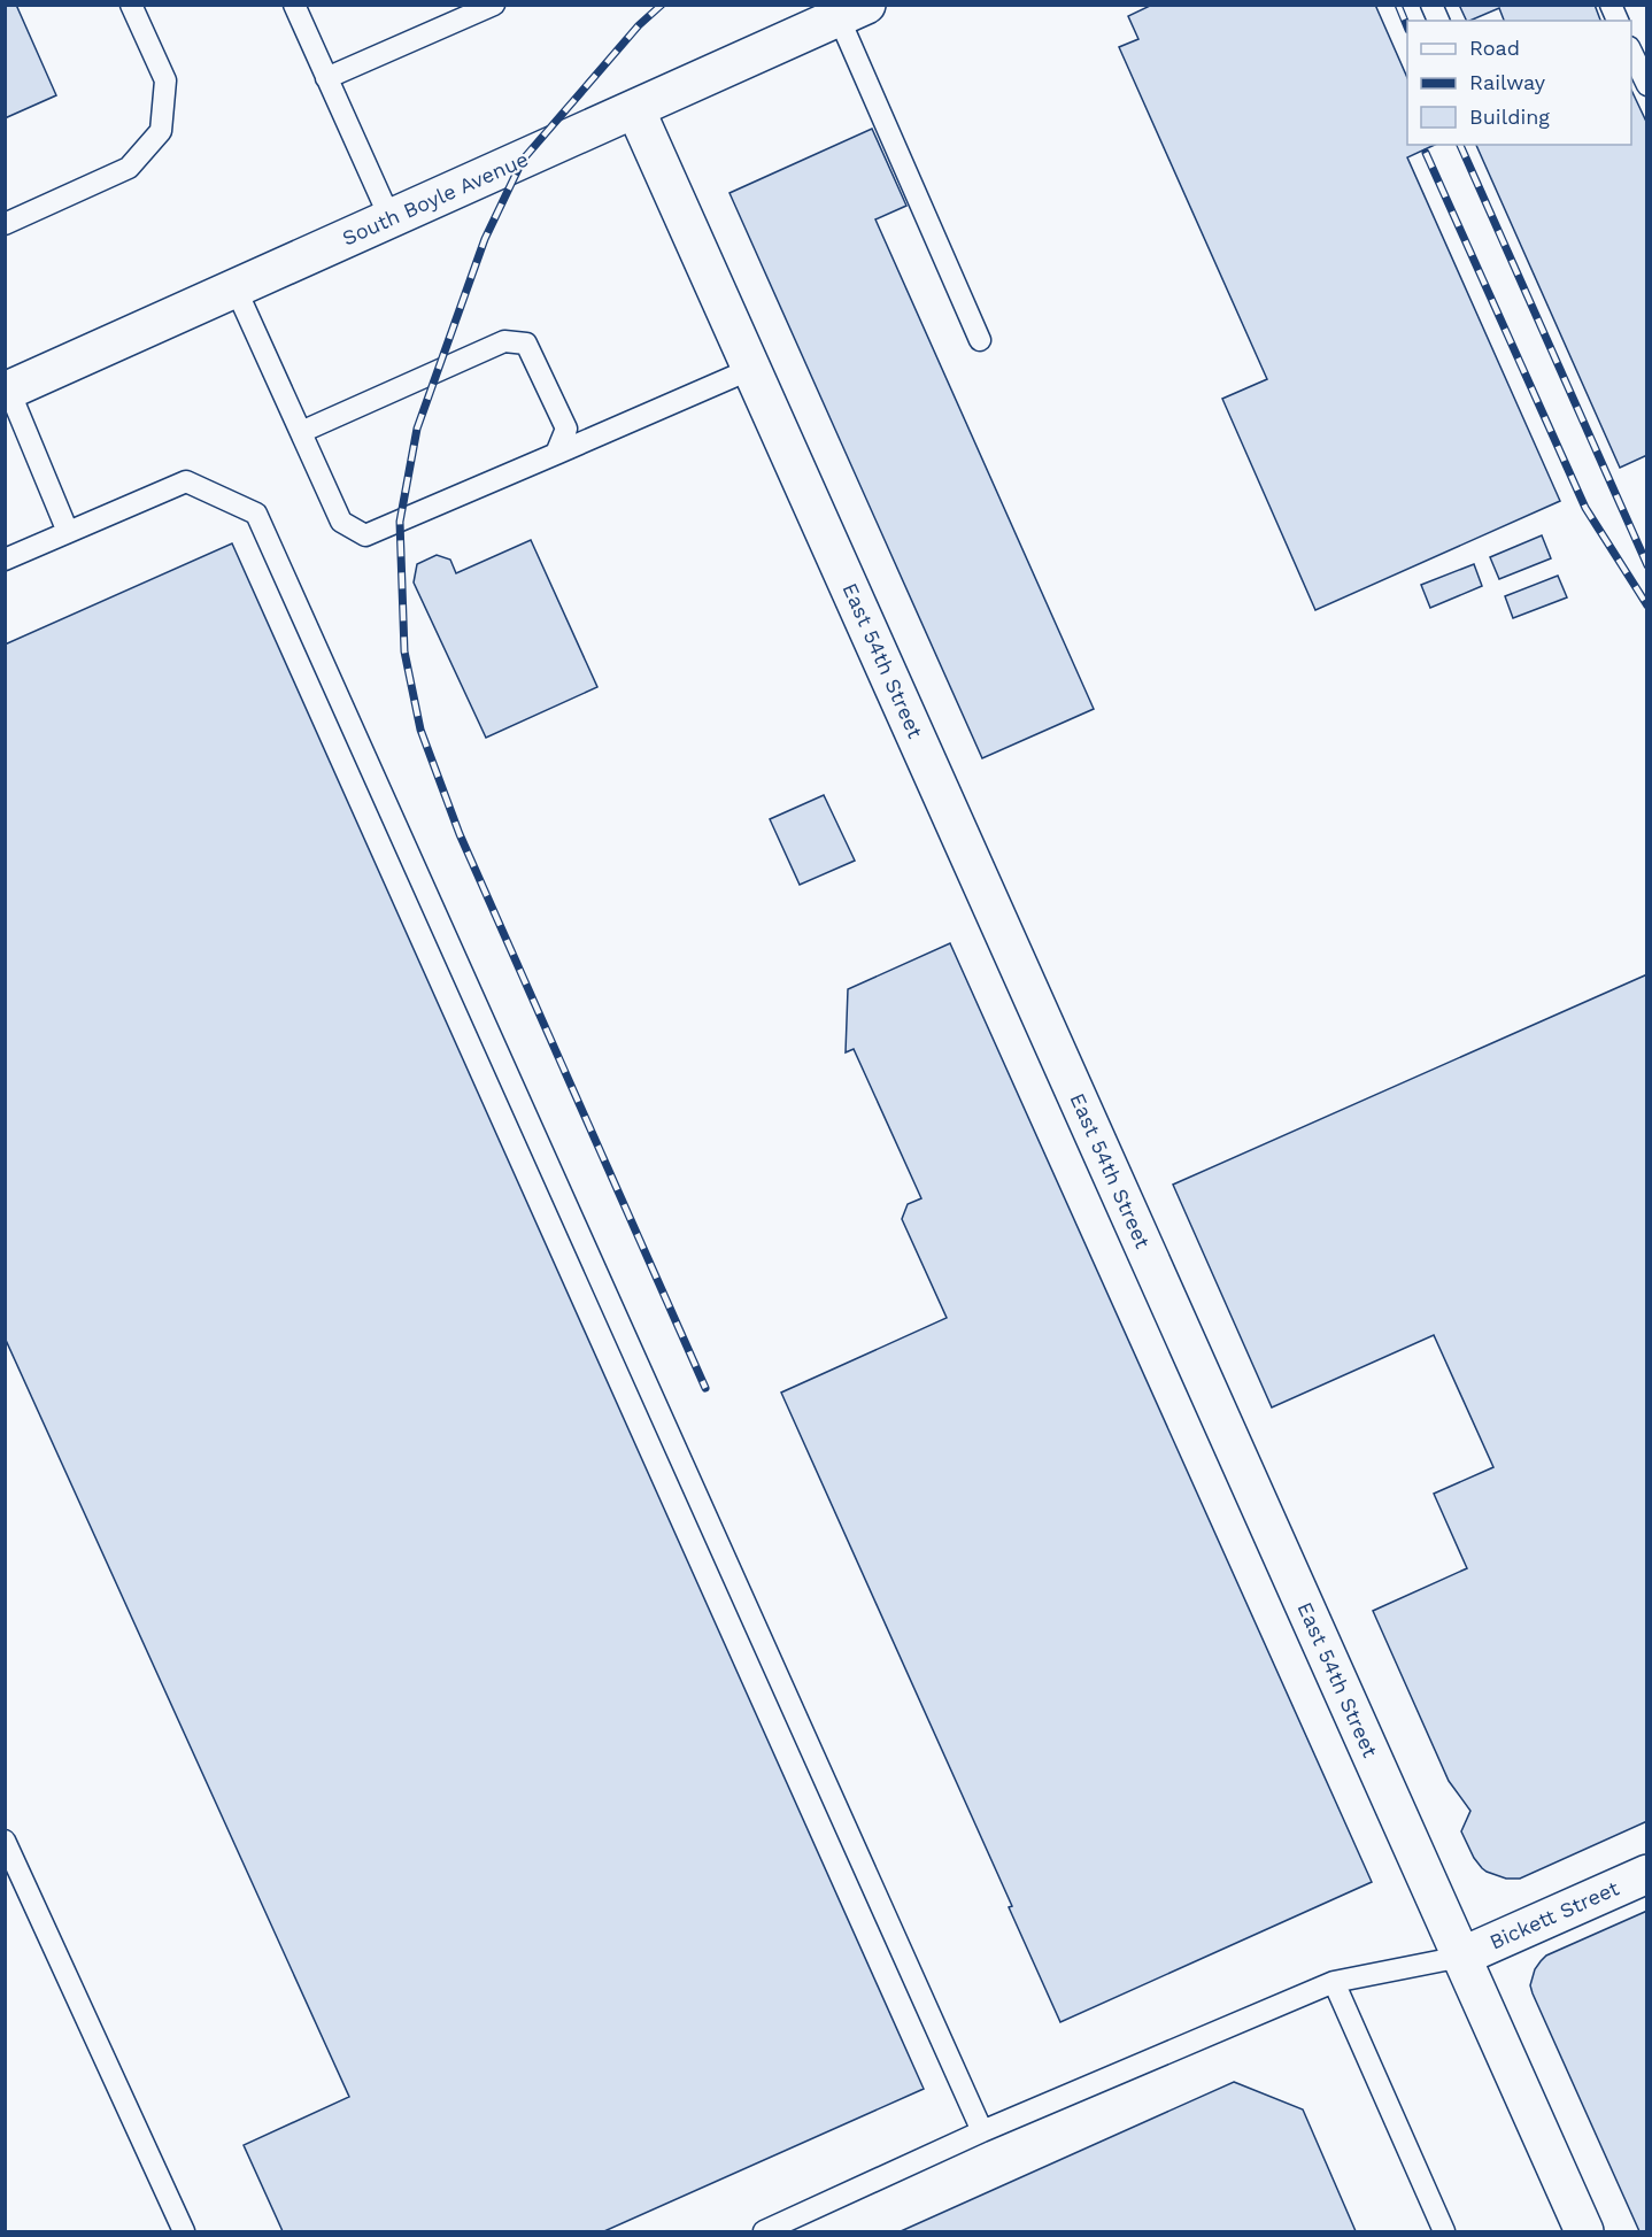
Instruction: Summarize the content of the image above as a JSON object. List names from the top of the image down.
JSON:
{
  "streets": {
    "street": ["South Boyle Avenue", "East 54th Street", "Bickett Street"]
  },
  "crossings": [
    ["South Boyle Avenue", "East 54th Street"],
    ["East 54th Street", "Bickett Street"]
  ],
  "legend": ["Road", "Railway", "Building"]
}
